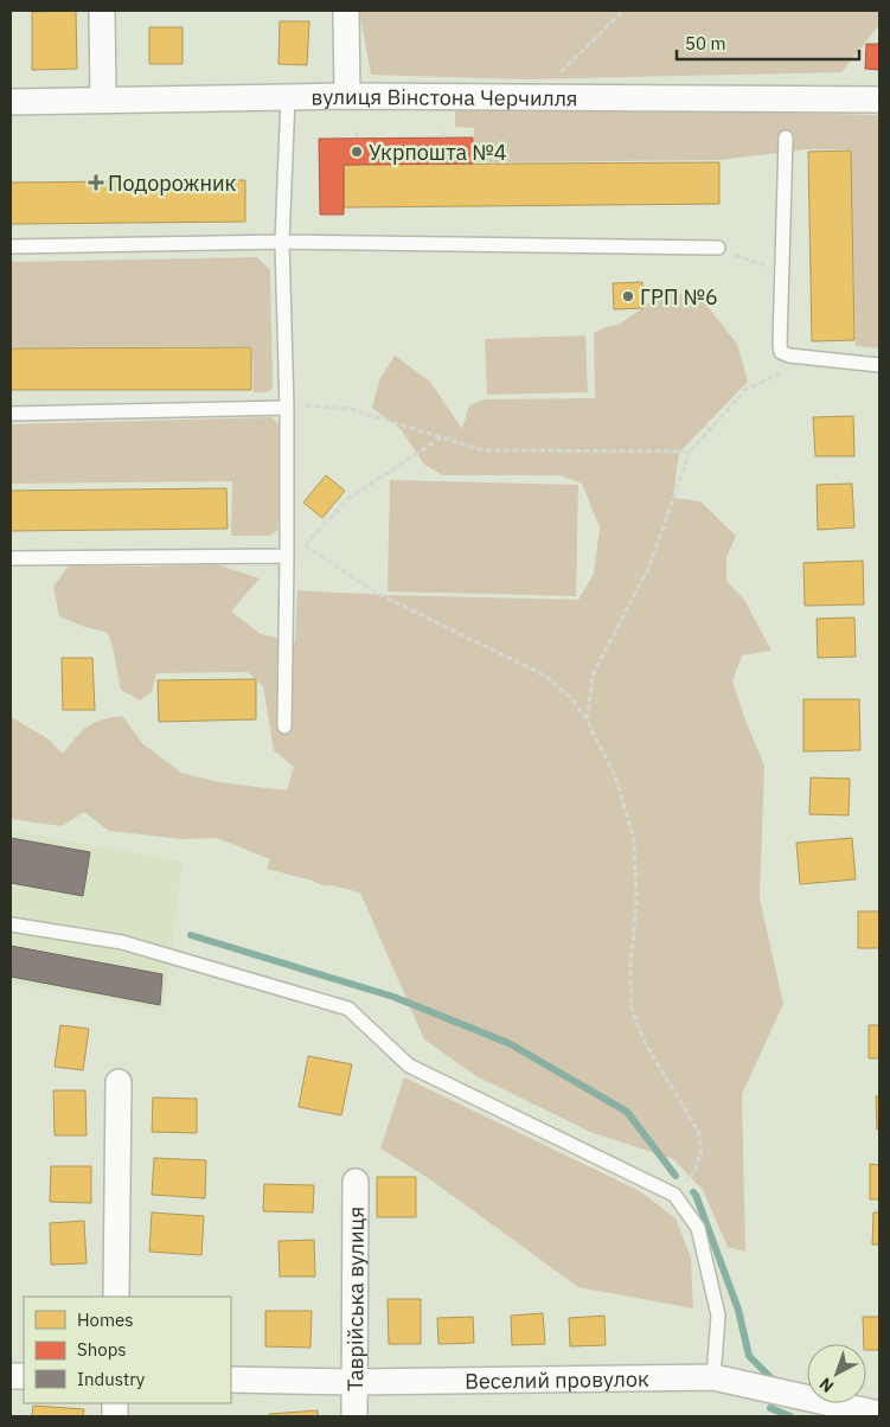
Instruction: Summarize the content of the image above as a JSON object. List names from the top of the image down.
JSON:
{
  "streets": {
    "street": ["вулиця Вінстона Черчилля", "Таврійська вулиця", "Веселий провулок"]
  },
  "crossings": [
    ["Таврійська вулиця", "Веселий провулок"]
  ],
  "places": {
    "other": ["Укрпошта №4", "ГРП №6"],
    "health": ["Подорожник"]
  },
  "legend": ["Homes", "Shops", "Industry"],
  "scale_bar": "50 m",
  "north": "bottom left"
}
